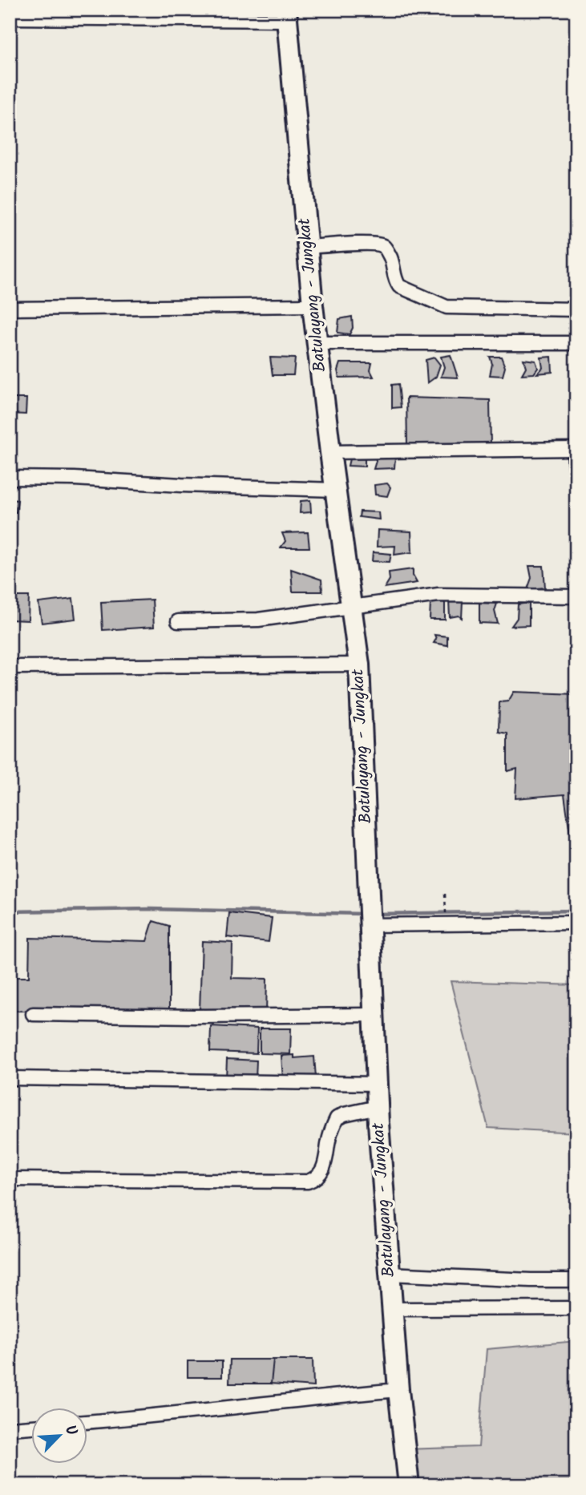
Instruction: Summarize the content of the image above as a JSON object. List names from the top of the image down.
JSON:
{
  "streets": {
    "highway": ["Batulayang - Jungkat"]
  },
  "north": "top right"
}
